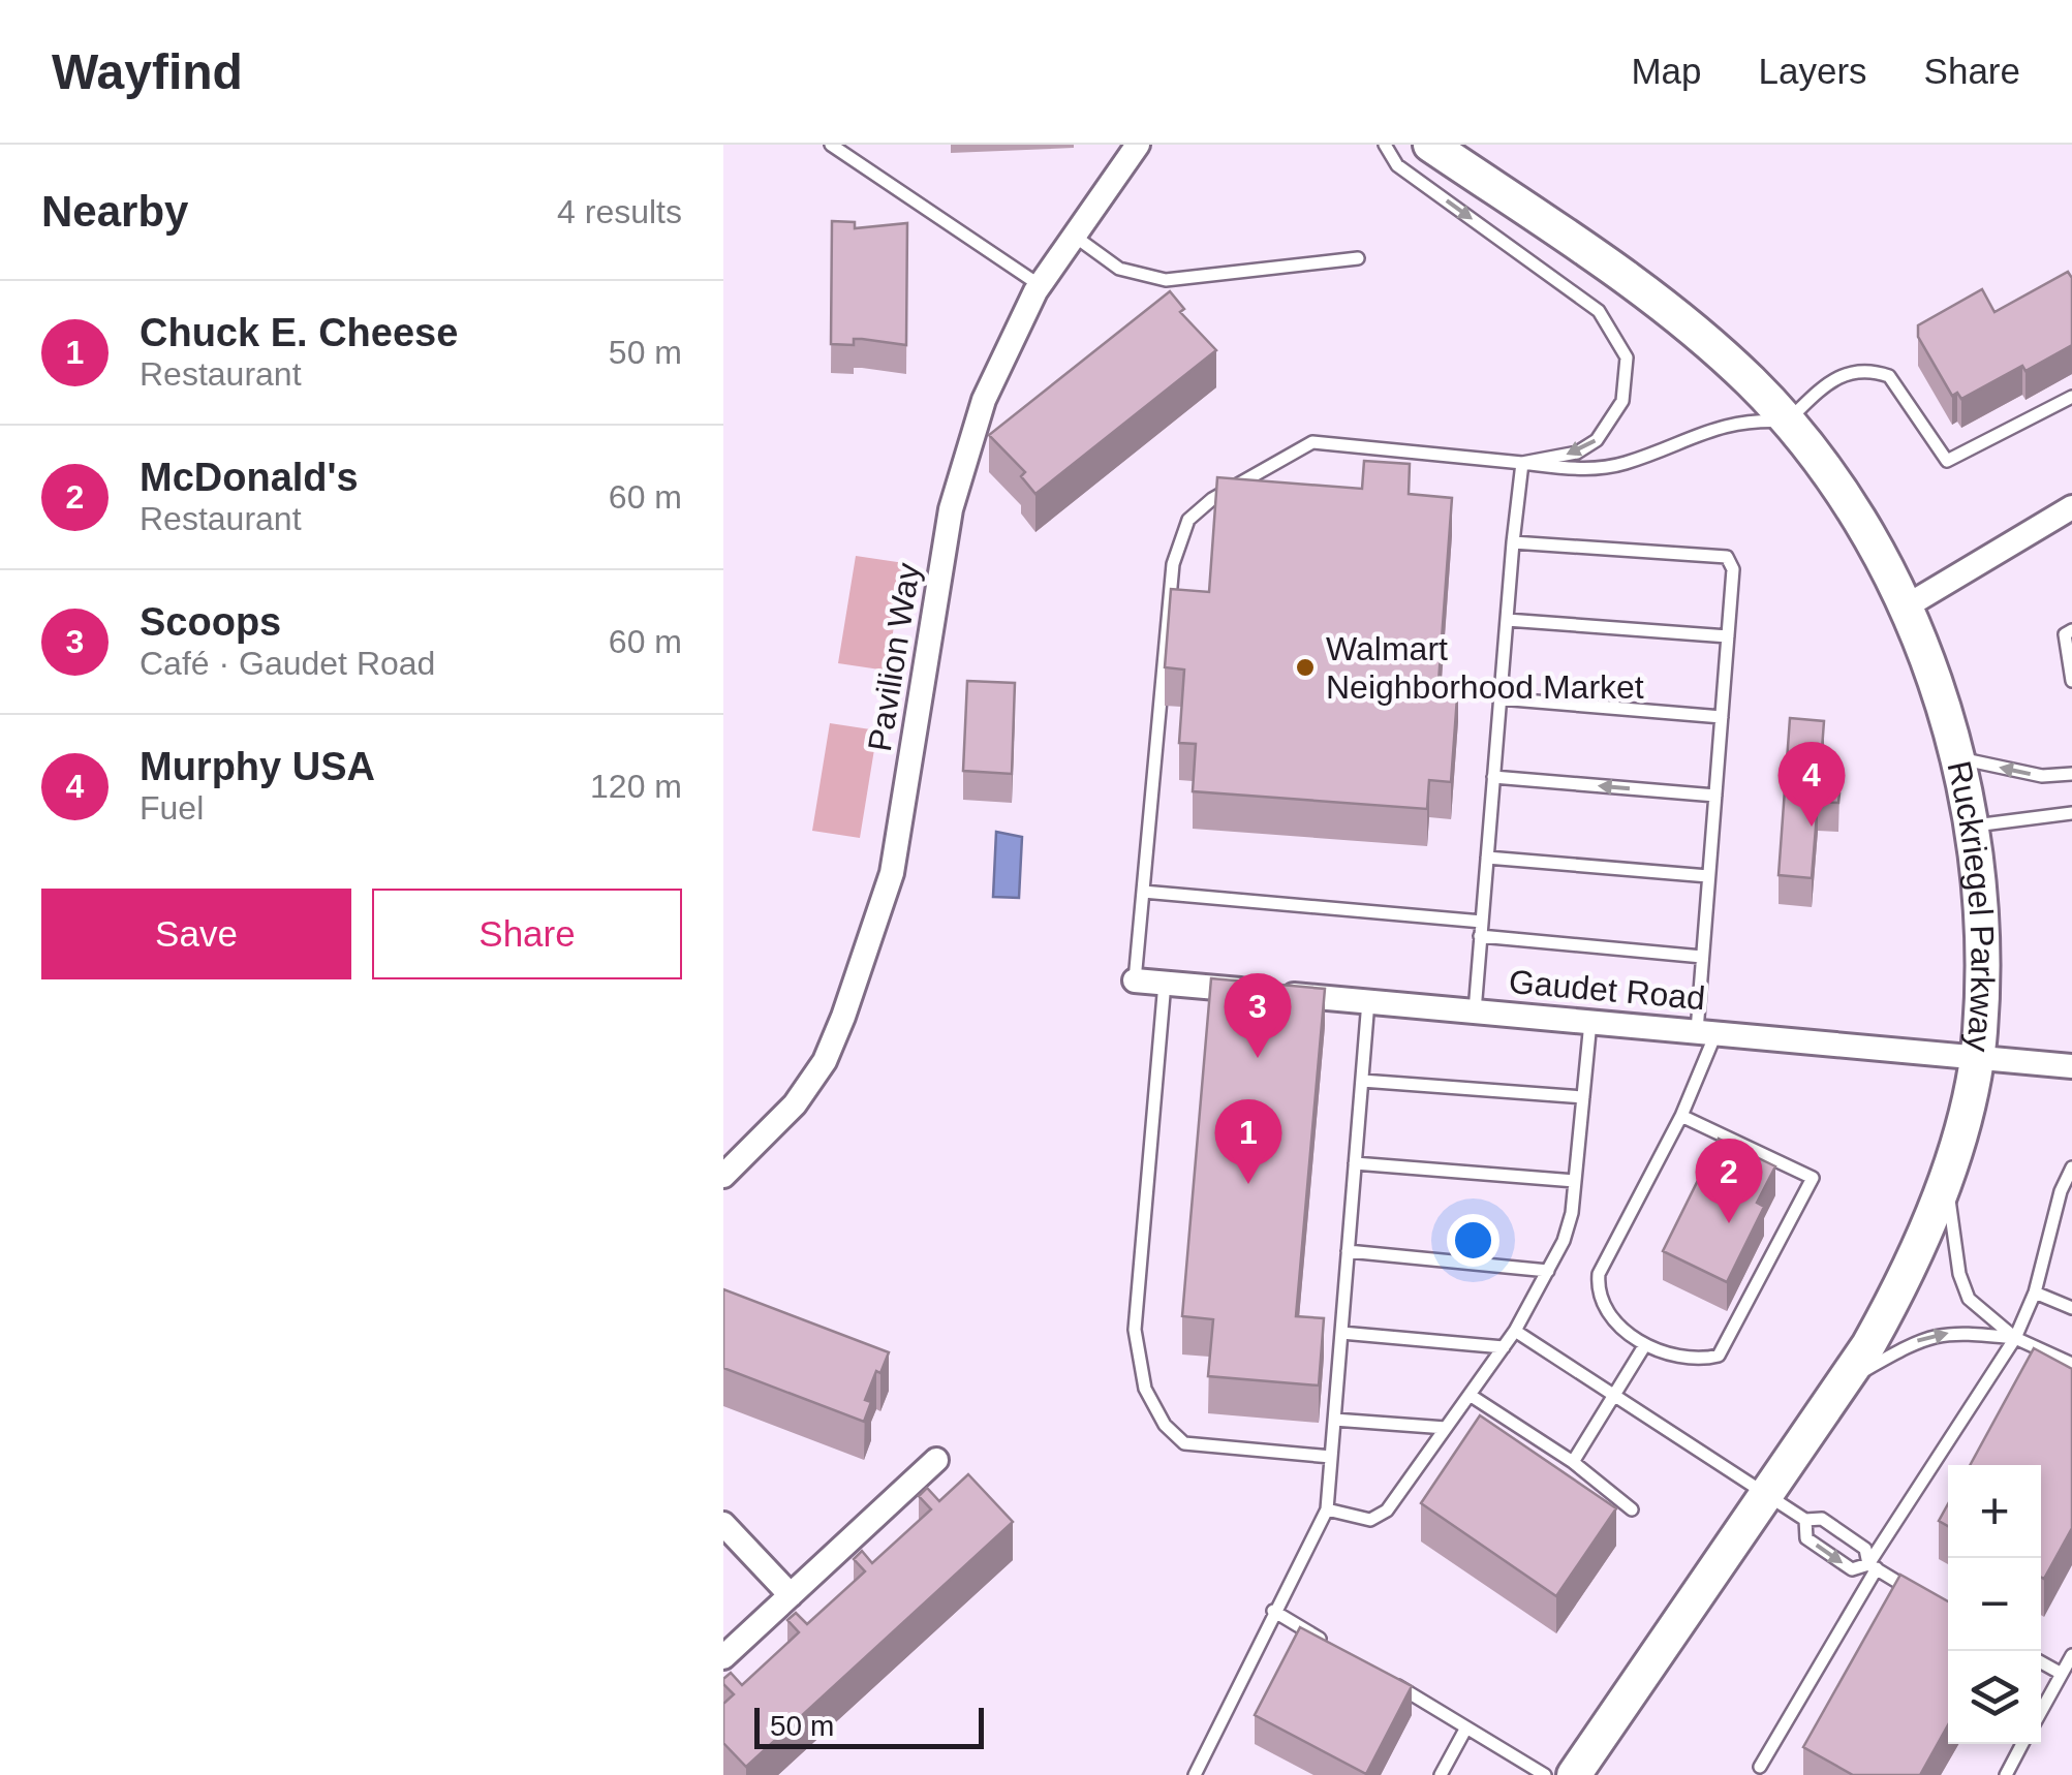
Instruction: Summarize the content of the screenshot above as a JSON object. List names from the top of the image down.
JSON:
{
  "streets": {
    "main road": ["Ruckriegel Parkway"],
    "street": ["Pavilion Way", "Gaudet Road"]
  },
  "crossings": [
    ["Ruckriegel Parkway", "Gaudet Road"]
  ],
  "places": ["Walmart Neighborhood Market"],
  "scale_bar": "50 m",
  "page": {
    "header": "Wayfind",
    "nav": ["Map", "Layers", "Share"],
    "heading": ["Nearby", "4 results"],
    "list": [
      {
        "mark": "1",
        "name": "Chuck E. Cheese",
        "note": "Restaurant",
        "value": "50 m"
      },
      {
        "mark": "2",
        "name": "McDonald's",
        "note": "Restaurant",
        "value": "60 m"
      },
      {
        "mark": "3",
        "name": "Scoops",
        "note": "Café · Gaudet Road",
        "value": "60 m"
      },
      {
        "mark": "4",
        "name": "Murphy USA",
        "note": "Fuel",
        "value": "120 m"
      }
    ],
    "pins": [
      "4",
      "3",
      "1",
      "2"
    ],
    "buttons": ["Save", "Share"],
    "map_buttons": ["+", "−"],
    "scale": "50 m"
  }
}
